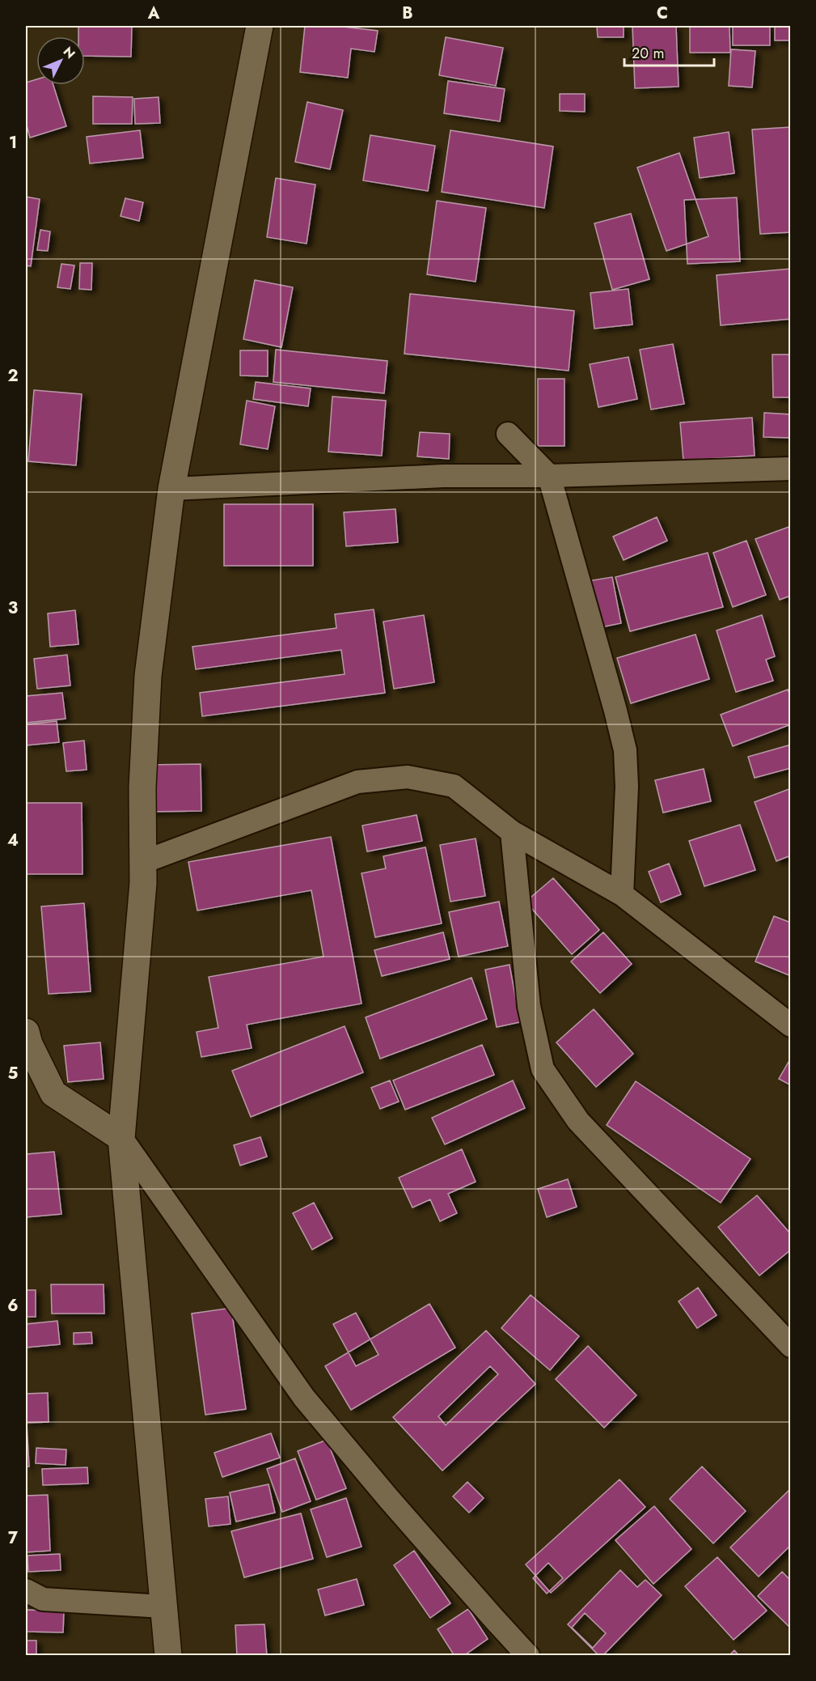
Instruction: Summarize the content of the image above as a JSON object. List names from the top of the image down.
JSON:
{
  "scale_bar": "20 m",
  "north": "top right",
  "grid": {
    "columns": ["A", "B", "C"],
    "rows": [
      "1",
      "2",
      "3",
      "4",
      "5",
      "6",
      "7"
    ]
  }
}
